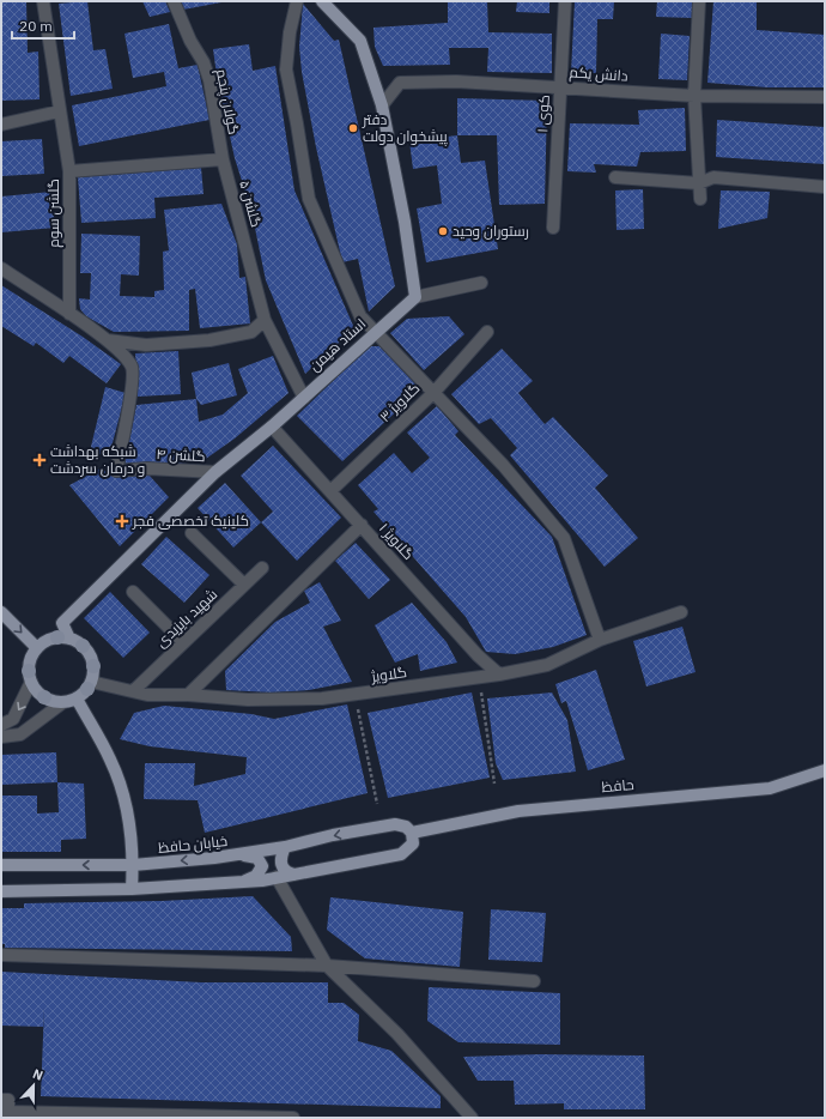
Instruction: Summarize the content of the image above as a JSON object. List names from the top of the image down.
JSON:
{
  "streets": {
    "main road": ["استاد هیمن", "حافظ", "خیابان حافظ"],
    "street": [
      "دانش یکم",
      "گولان پنجم",
      "کوی ۱",
      "گلشن ۵",
      "گلشن سوم",
      "گلاویژ ۳",
      "گلشن ۴",
      "گلاویژ ۱",
      "شهید بایزیدی",
      "گلاویژ"
    ]
  },
  "crossings": [
    ["دانش یکم", "کوی ۱"],
    ["گولان پنجم", "گلشن ۵"],
    ["گلشن ۵", "استاد هیمن"],
    ["استاد هیمن", "گلشن ۴"],
    ["استاد هیمن", "گلاویژ ۱"],
    ["استاد هیمن", "گلاویژ"],
    ["گلاویژ ۳", "گلاویژ ۱"],
    ["گلاویژ ۱", "گلاویژ"],
    ["شهید بایزیدی", "گلاویژ"],
    ["حافظ", "خیابان حافظ"]
  ],
  "places": {
    "other": ["دفتر پیشخوان دولت", "رستوران وحید"],
    "health": ["شبکه بهداشت و درمان سردشت", "کلینیک تخصصی فجر"]
  },
  "scale_bar": "20 m",
  "north": "top"
}
